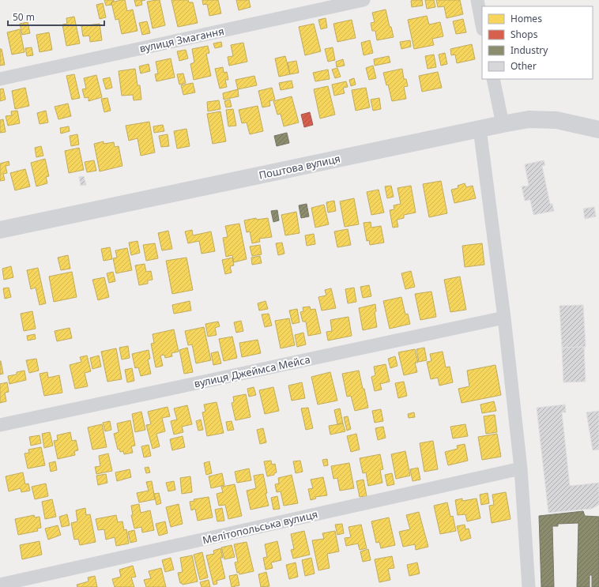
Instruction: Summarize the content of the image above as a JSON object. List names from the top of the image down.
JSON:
{
  "streets": {
    "street": [
      "вулиця Змагання",
      "Поштова вулиця",
      "вулиця Джеймса Мейса",
      "Мелітопольська вулиця"
    ]
  },
  "legend": [
    "Homes",
    "Shops",
    "Industry",
    "Other"
  ],
  "scale_bar": "50 m"
}
